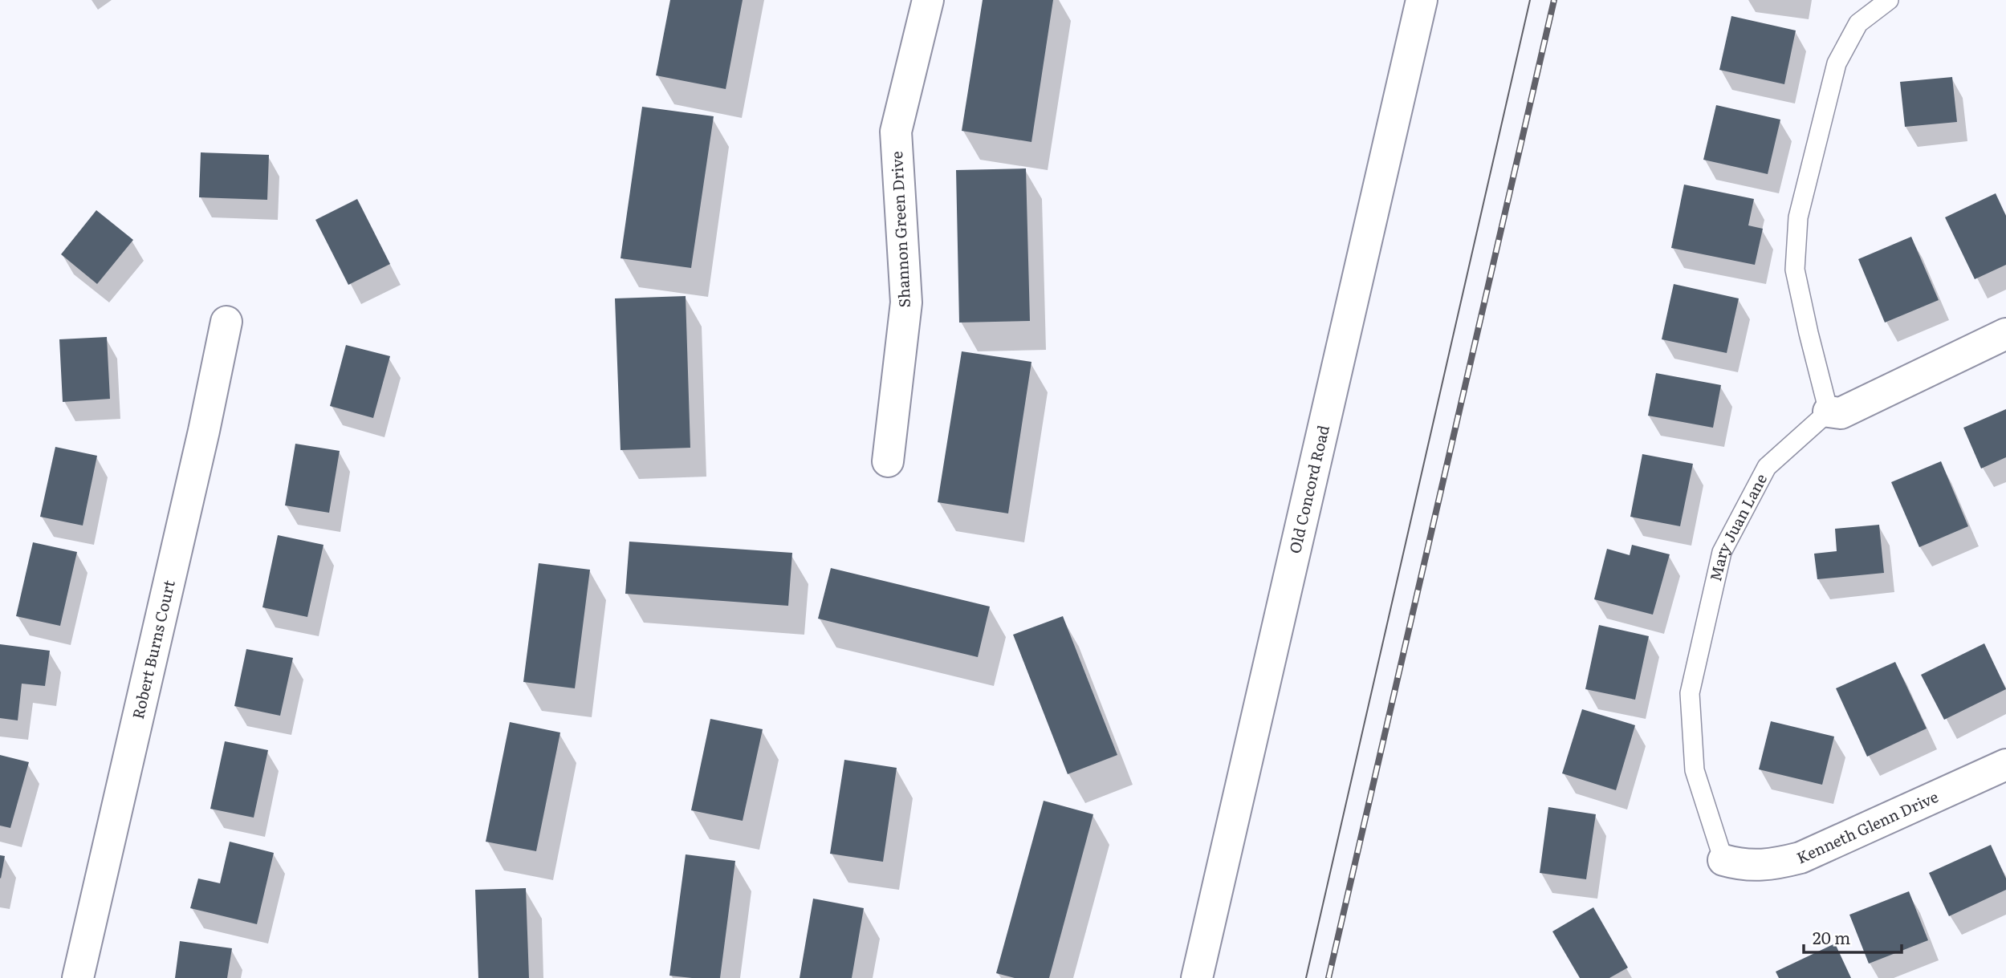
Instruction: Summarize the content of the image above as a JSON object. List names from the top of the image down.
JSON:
{
  "streets": {
    "street": [
      "Shannon Green Drive",
      "Old Concord Road",
      "Robert Burns Court",
      "Kenneth Glenn Drive"
    ],
    "lane": ["Mary Juan Lane"]
  },
  "crossings": [
    ["Mary Juan Lane", "Kenneth Glenn Drive"]
  ],
  "scale_bar": "20 m"
}
